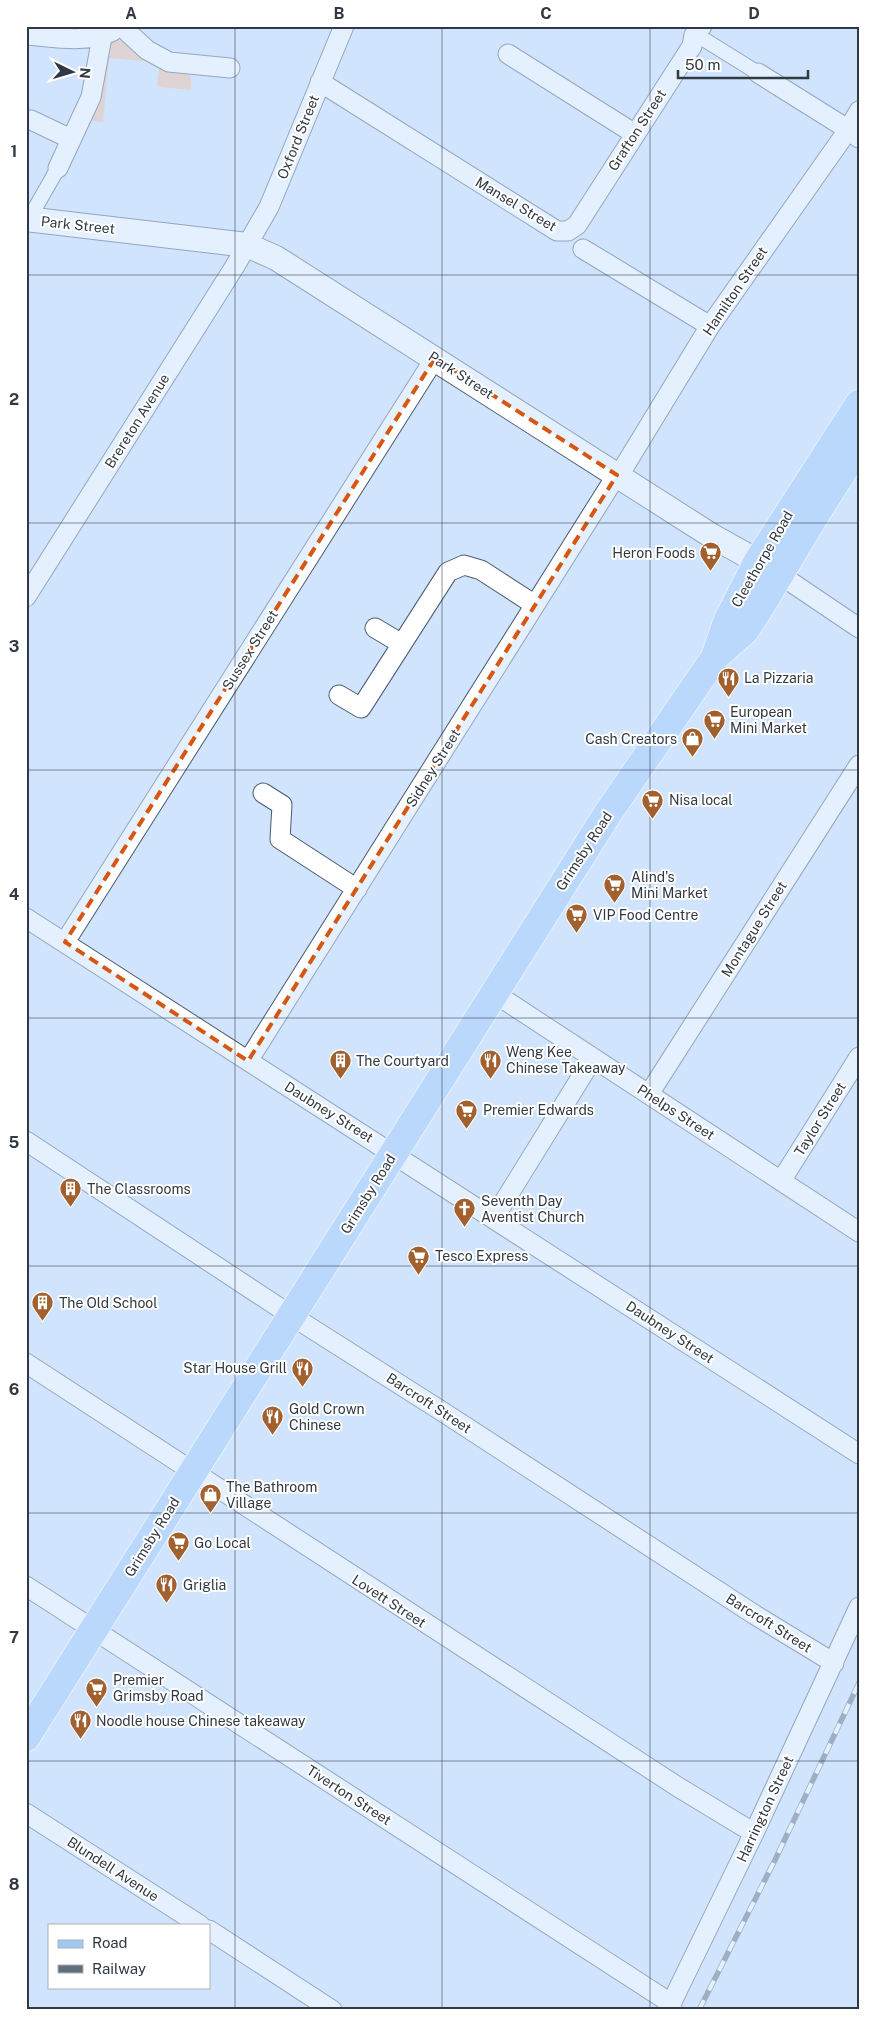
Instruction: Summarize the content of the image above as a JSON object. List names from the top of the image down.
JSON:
{
  "streets": {
    "main road": ["Cleethorpe Road", "Grimsby Road"],
    "street": [
      "Grafton Street",
      "Oxford Street",
      "Mansel Street",
      "Park Street",
      "Hamilton Street",
      "Brereton Avenue",
      "Sussex Street",
      "Sidney Street",
      "Montague Street",
      "Daubney Street",
      "Phelps Street",
      "Taylor Street",
      "Barcroft Street",
      "Lovett Street",
      "Tiverton Street",
      "Harrington Street",
      "Blundell Avenue"
    ]
  },
  "crossings": [
    ["Grafton Street", "Mansel Street"],
    ["Oxford Street", "Mansel Street"],
    ["Oxford Street", "Park Street"],
    ["Oxford Street", "Brereton Avenue"],
    ["Mansel Street", "Hamilton Street"],
    ["Park Street", "Hamilton Street"],
    ["Park Street", "Brereton Avenue"],
    ["Park Street", "Cleethorpe Road"],
    ["Park Street", "Sussex Street"],
    ["Park Street", "Sidney Street"],
    ["Hamilton Street", "Sidney Street"],
    ["Cleethorpe Road", "Grimsby Road"],
    ["Sussex Street", "Daubney Street"],
    ["Sidney Street", "Daubney Street"],
    ["Grimsby Road", "Daubney Street"],
    ["Grimsby Road", "Phelps Street"],
    ["Grimsby Road", "Barcroft Street"],
    ["Grimsby Road", "Lovett Street"],
    ["Grimsby Road", "Tiverton Street"],
    ["Montague Street", "Phelps Street"],
    ["Phelps Street", "Taylor Street"],
    ["Barcroft Street", "Harrington Street"],
    ["Lovett Street", "Harrington Street"],
    ["Tiverton Street", "Harrington Street"]
  ],
  "places": {
    "supermarket": [
      "Heron Foods",
      "European Mini Market",
      "Nisa local",
      "Alind's Mini Market",
      "VIP Food Centre",
      "Premier Edwards",
      "Tesco Express",
      "Go Local",
      "Premier Grimsby Road"
    ],
    "restaurant": [
      "La Pizzaria",
      "Weng Kee Chinese Takeaway",
      "Star House Grill",
      "Gold Crown Chinese",
      "Griglia",
      "Noodle house Chinese takeaway"
    ],
    "shop": ["Cash Creators", "The Bathroom Village"],
    "building": ["The Courtyard", "The Classrooms", "The Old School"],
    "church": ["Seventh Day Aventist Church"]
  },
  "legend": ["Road", "Railway"],
  "scale_bar": "50 m",
  "north": "right",
  "grid": {
    "columns": [
      "A",
      "B",
      "C",
      "D"
    ],
    "rows": [
      "1",
      "2",
      "3",
      "4",
      "5",
      "6",
      "7",
      "8"
    ]
  }
}
